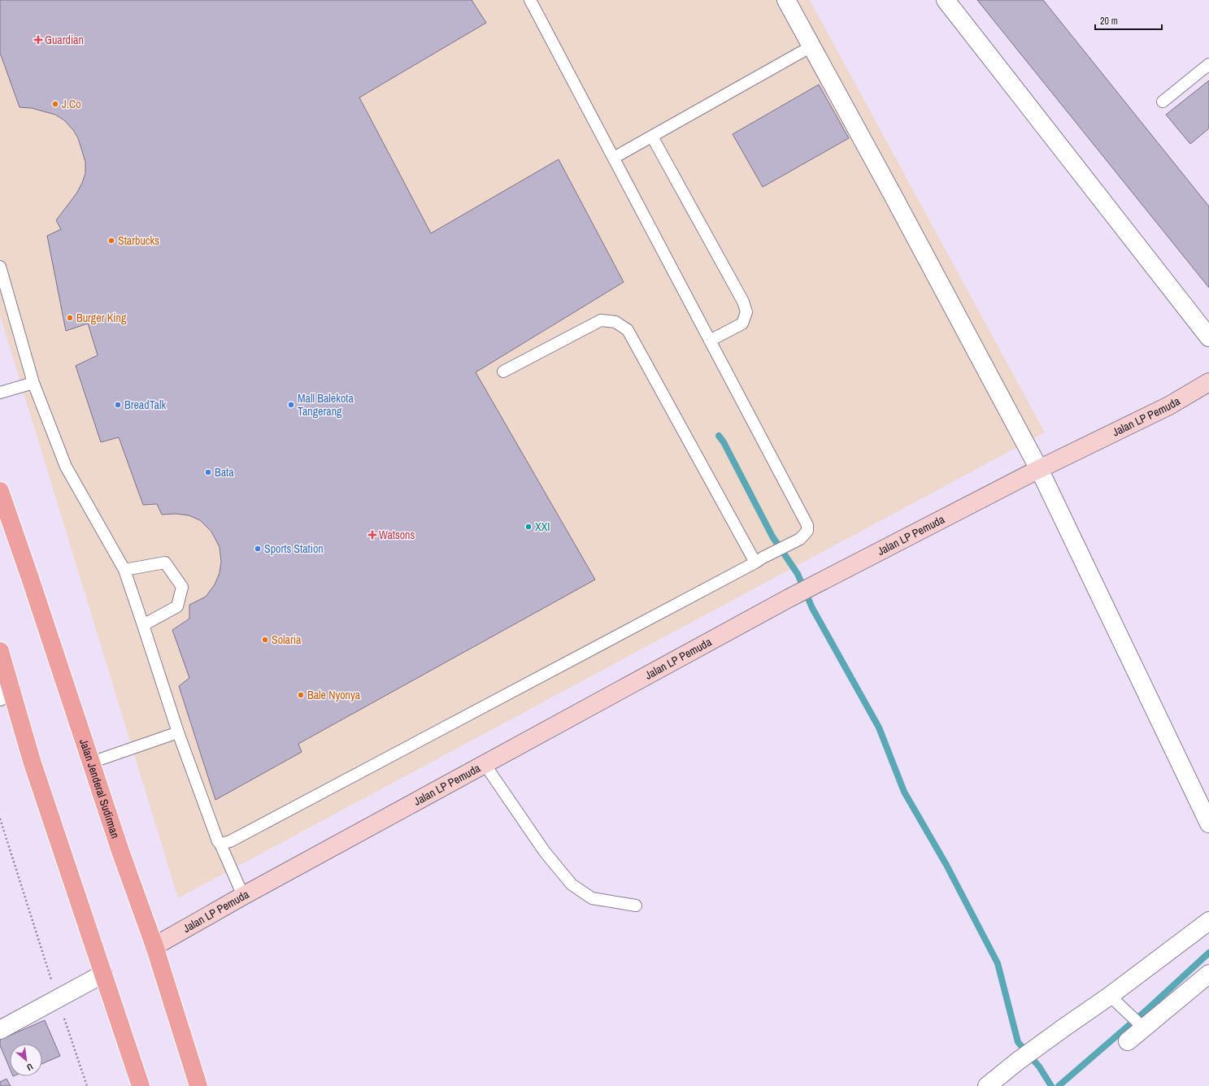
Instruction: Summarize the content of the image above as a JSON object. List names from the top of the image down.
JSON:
{
  "streets": {
    "main road": ["Jalan Jenderal Sudirman"],
    "street": ["Jalan LP Pemuda"]
  },
  "crossings": [
    ["Jalan LP Pemuda", "Jalan Jenderal Sudirman"]
  ],
  "places": {
    "health": ["Guardian", "Watsons"],
    "other": [
      "J.Co",
      "Starbucks",
      "Burger King",
      "BreadTalk",
      "Mall Balekota Tangerang",
      "Bata",
      "XXI",
      "Sports Station",
      "Solaria",
      "Bale Nyonya"
    ]
  },
  "scale_bar": "20 m",
  "north": "bottom right"
}
